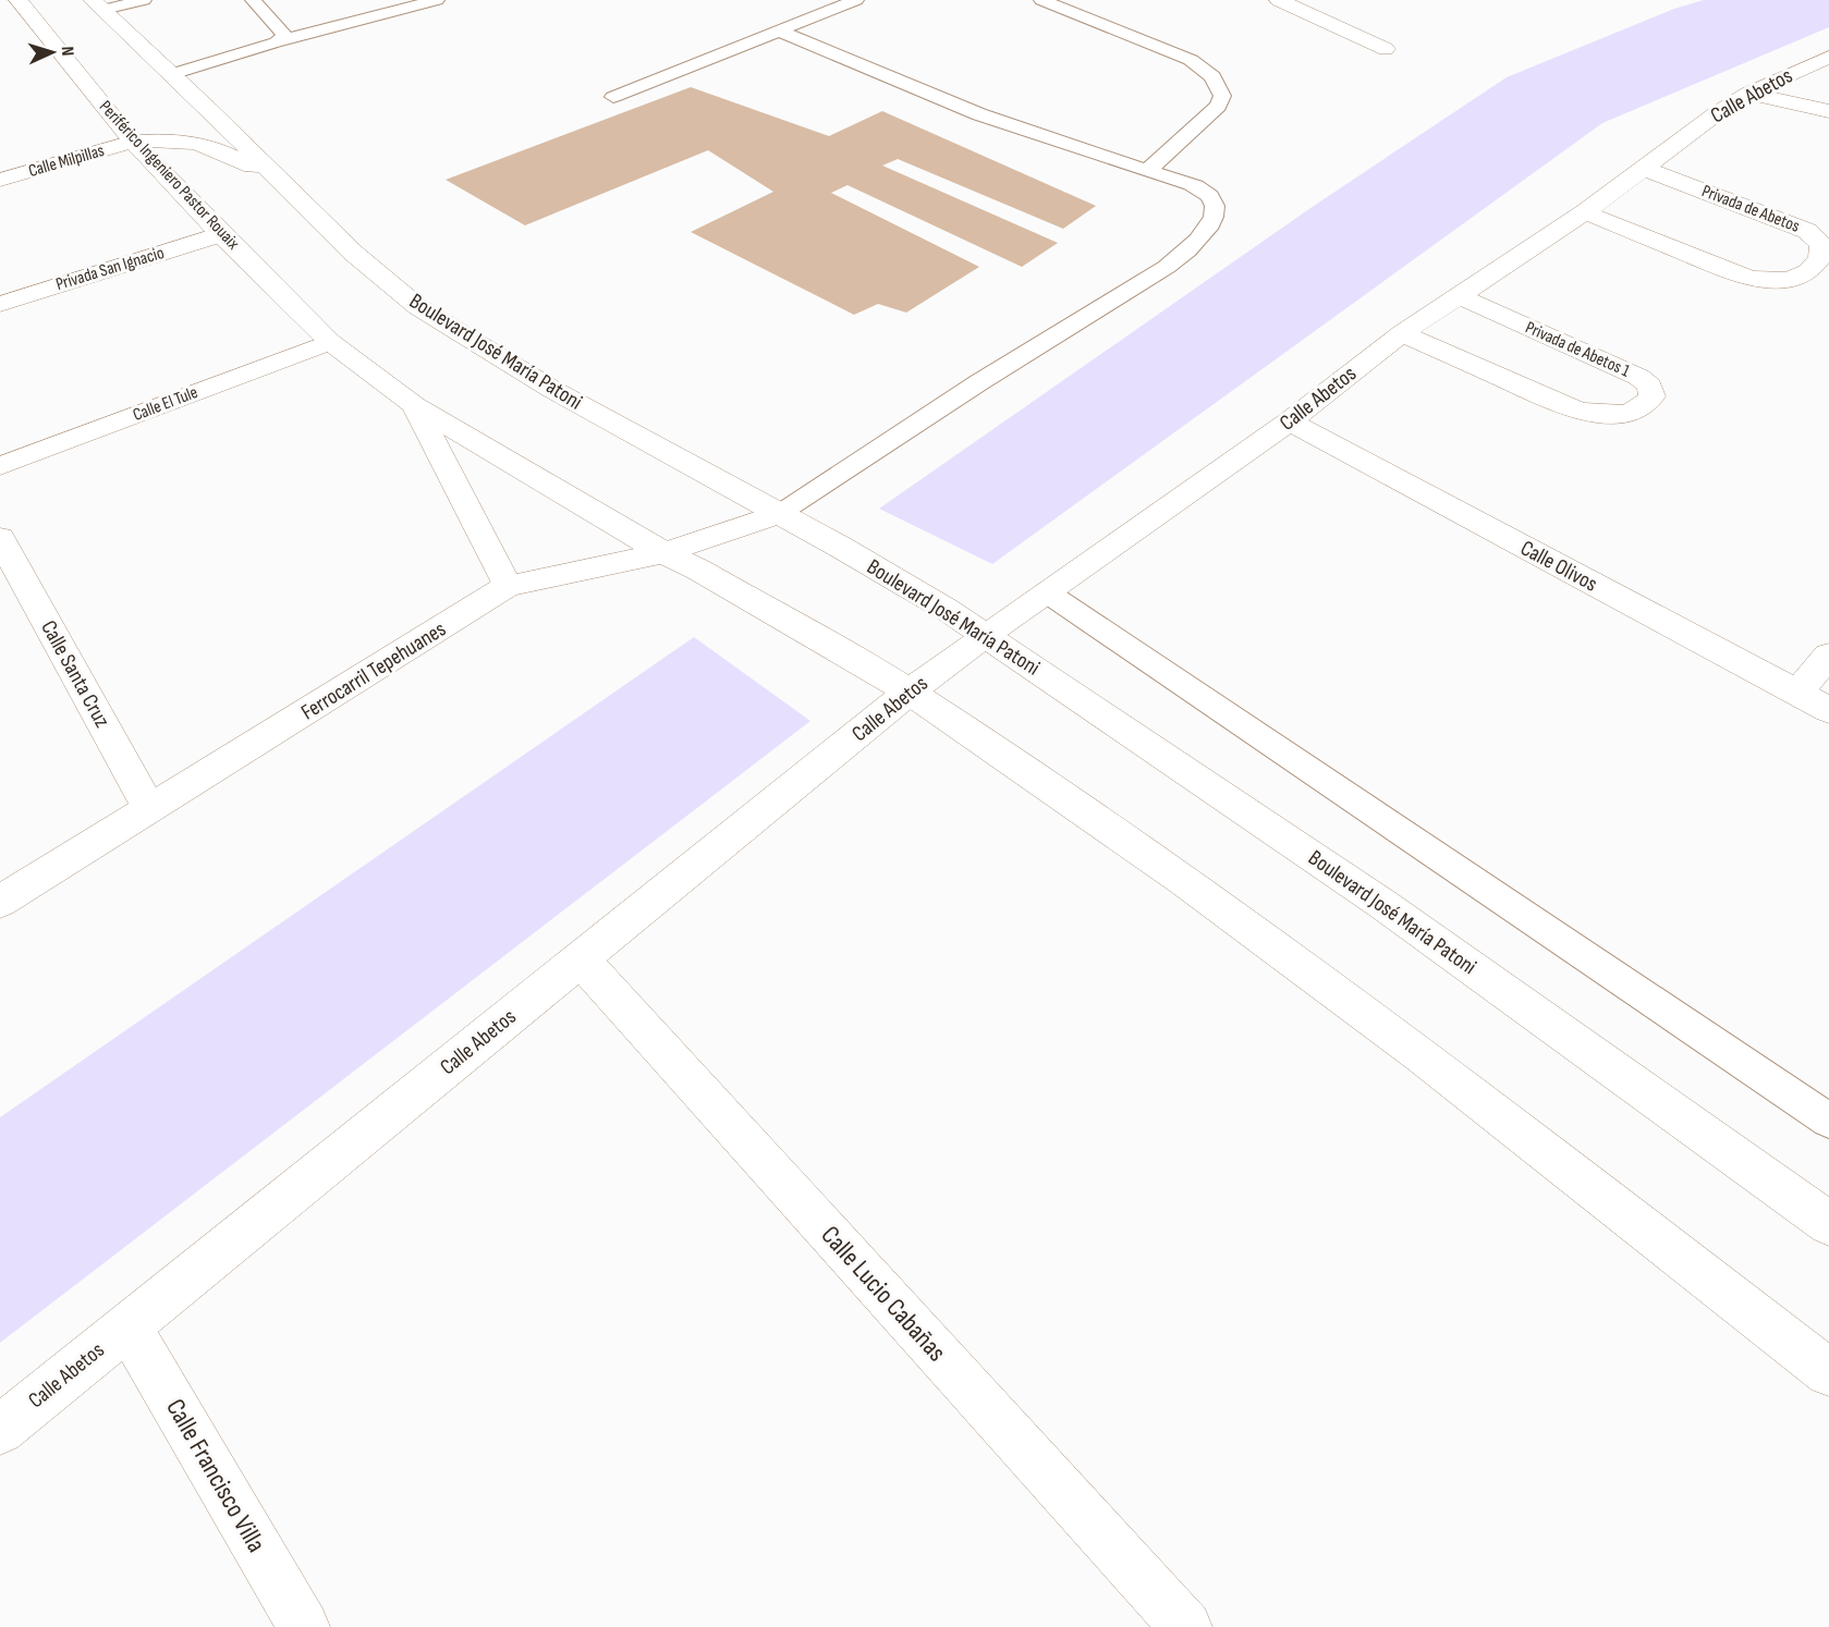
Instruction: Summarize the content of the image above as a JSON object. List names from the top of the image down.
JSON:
{
  "streets": {
    "street": [
      "Calle Abetos",
      "Calle Milpillas",
      "Periférico Ingeniero Pastor Rouaix",
      "Privada de Abetos",
      "Privada San Ignacio",
      "Privada de Abetos 1",
      "Boulevard José María Patoni",
      "Calle El Tule",
      "Calle Olivos",
      "Ferrocarril Tepehuanes",
      "Calle Santa Cruz",
      "Calle Lucio Cabañas",
      "Calle Francisco Villa"
    ]
  },
  "crossings": [
    ["Calle Abetos", "Privada de Abetos"],
    ["Calle Abetos", "Privada de Abetos 1"],
    ["Calle Abetos", "Boulevard José María Patoni"],
    ["Calle Abetos", "Calle Olivos"],
    ["Calle Abetos", "Calle Lucio Cabañas"],
    ["Calle Abetos", "Calle Francisco Villa"],
    ["Calle Milpillas", "Periférico Ingeniero Pastor Rouaix"],
    ["Calle Milpillas", "Boulevard José María Patoni"],
    ["Periférico Ingeniero Pastor Rouaix", "Privada San Ignacio"],
    ["Periférico Ingeniero Pastor Rouaix", "Calle El Tule"],
    ["Boulevard José María Patoni", "Ferrocarril Tepehuanes"],
    ["Ferrocarril Tepehuanes", "Calle Santa Cruz"]
  ],
  "north": "right"
}
